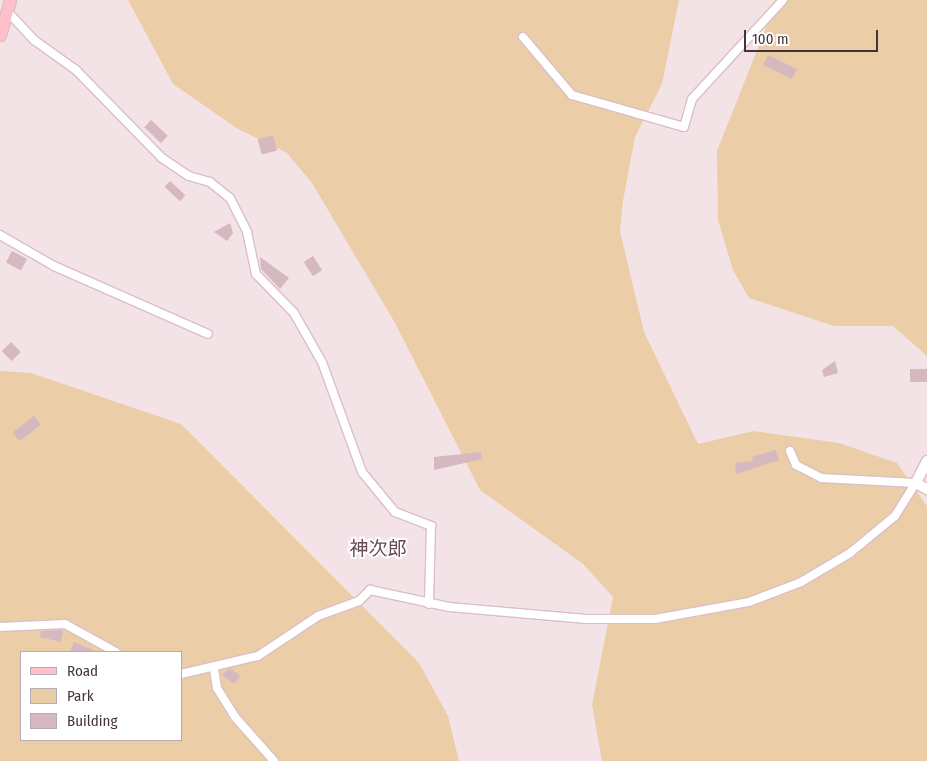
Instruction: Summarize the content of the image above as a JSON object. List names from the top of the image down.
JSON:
{
  "districts": ["神次郎"],
  "legend": ["Road", "Park", "Building"],
  "scale_bar": "100 m"
}
